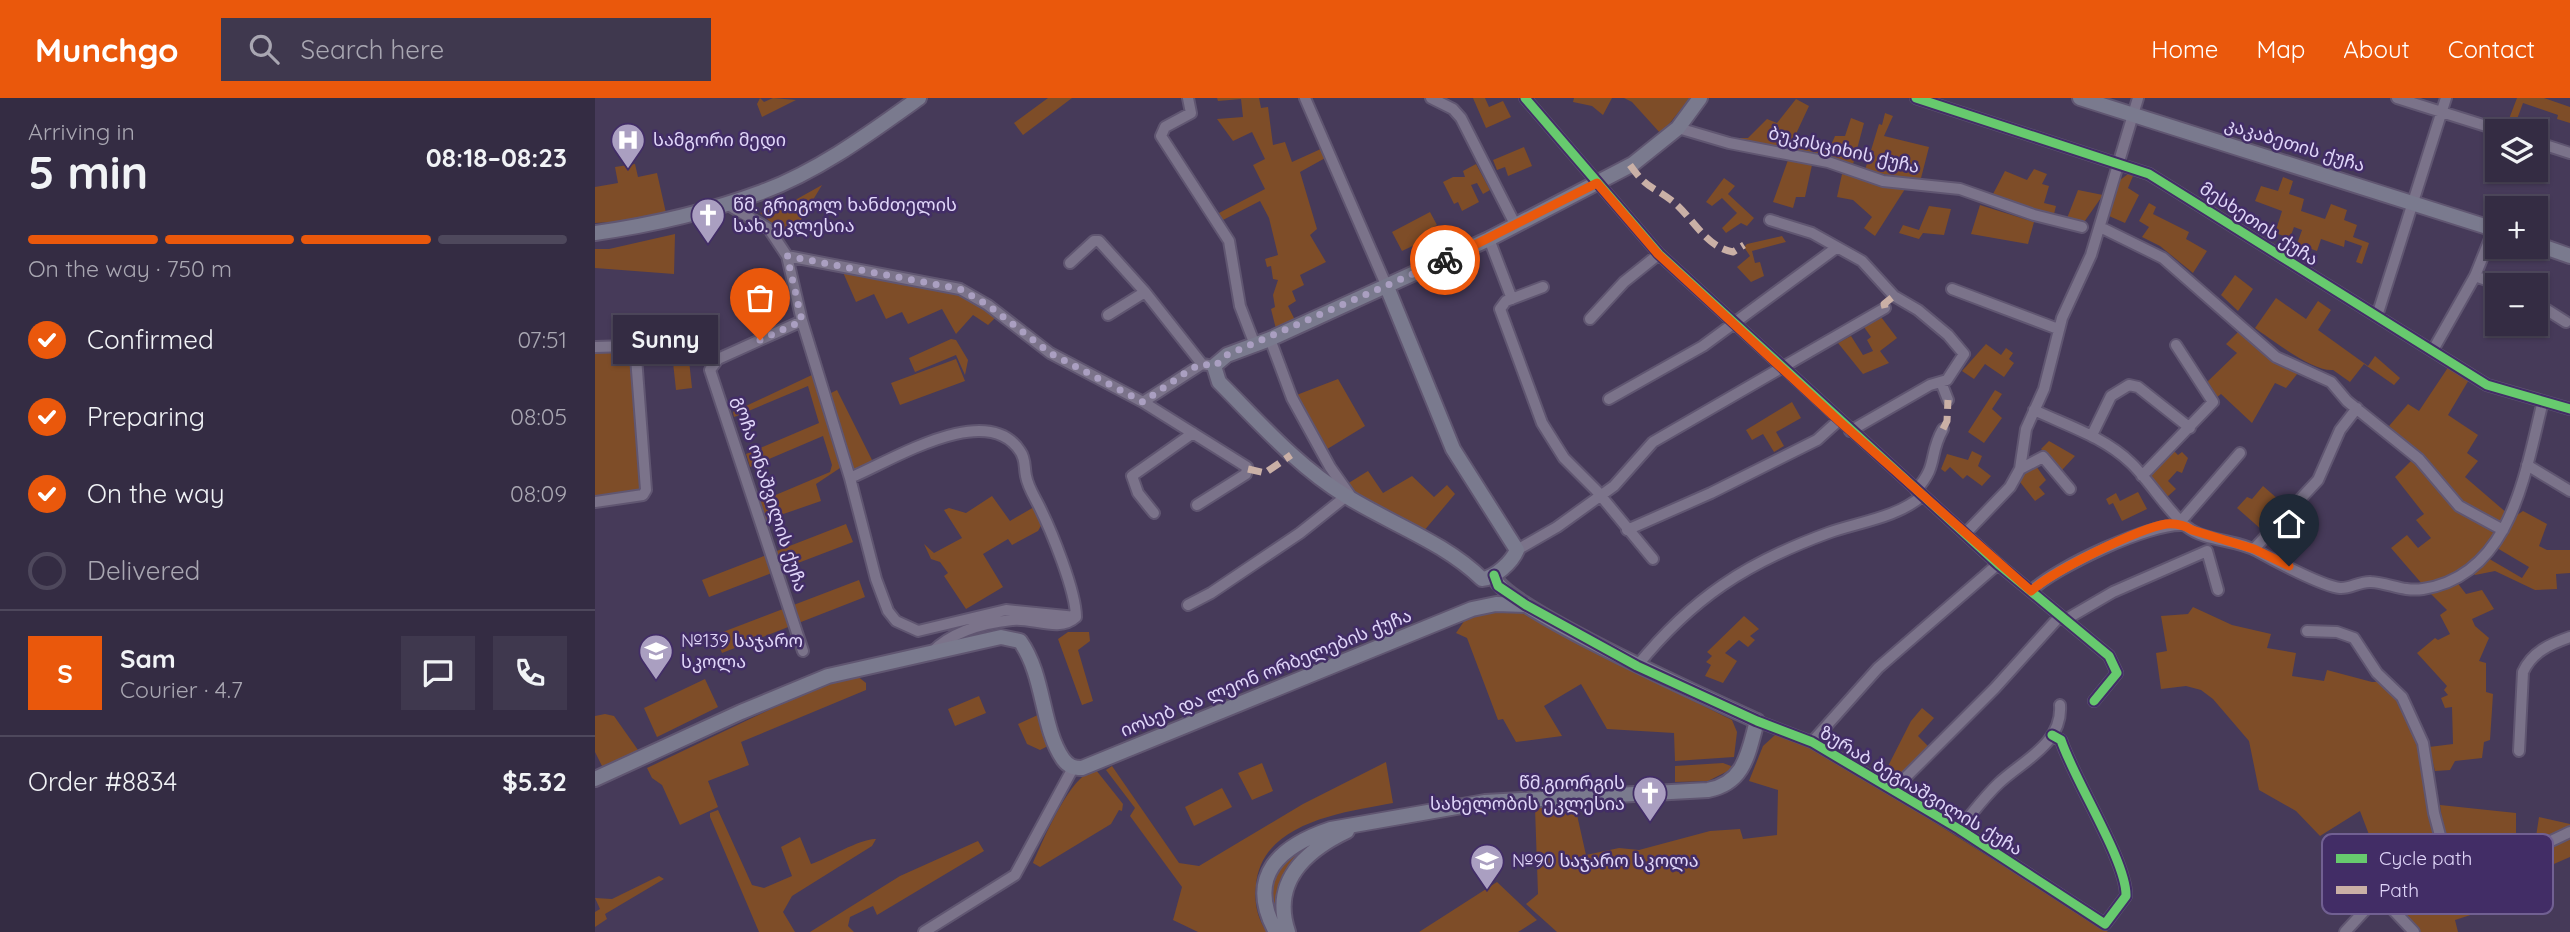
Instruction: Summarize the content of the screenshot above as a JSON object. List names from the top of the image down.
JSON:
{
  "streets": {
    "street": [
      "კაკაბეთის ქუჩა",
      "ბუკისციხის ქუჩა",
      "მესხეთის ქუჩა",
      "გოჩა ონაშვილის ქუჩა",
      "იოსებ და ლეონ ორბელების ქუჩა",
      "ზურაბ ბეგიაშვილის ქუჩა"
    ]
  },
  "crossings": [
    ["იოსებ და ლეონ ორბელების ქუჩა", "ზურაბ ბეგიაშვილის ქუჩა"]
  ],
  "places": {
    "hospital": ["სამგორი მედი"],
    "church": ["წმ. გრიგოლ ხანძთელის სახ. ეკლესია", "წმ.გიორგის სახელობის ეკლესია"],
    "other": ["Sunny"],
    "school or university": ["№139 საჯარო სკოლა", "№90 საჯარო სკოლა"]
  },
  "legend": ["Cycle path", "Path"],
  "page": {
    "header": "Munchgo",
    "search": "Search here",
    "nav": [
      "Home",
      "Map",
      "About",
      "Contact"
    ],
    "heading": ["5 min", "Arriving in", "08:18–08:23"],
    "panel": [
      "Sam",
      "Courier · 4.7",
      "Order #8834",
      "$5.32"
    ],
    "map_buttons": ["+", "−"],
    "bar": "On the way · 750 m",
    "list": [
      ["Confirmed", "07:51"],
      ["Preparing", "08:05"],
      ["On the way", "08:09"],
      "Delivered"
    ],
    "bubble": "Sunny",
    "round": "S"
  }
}
